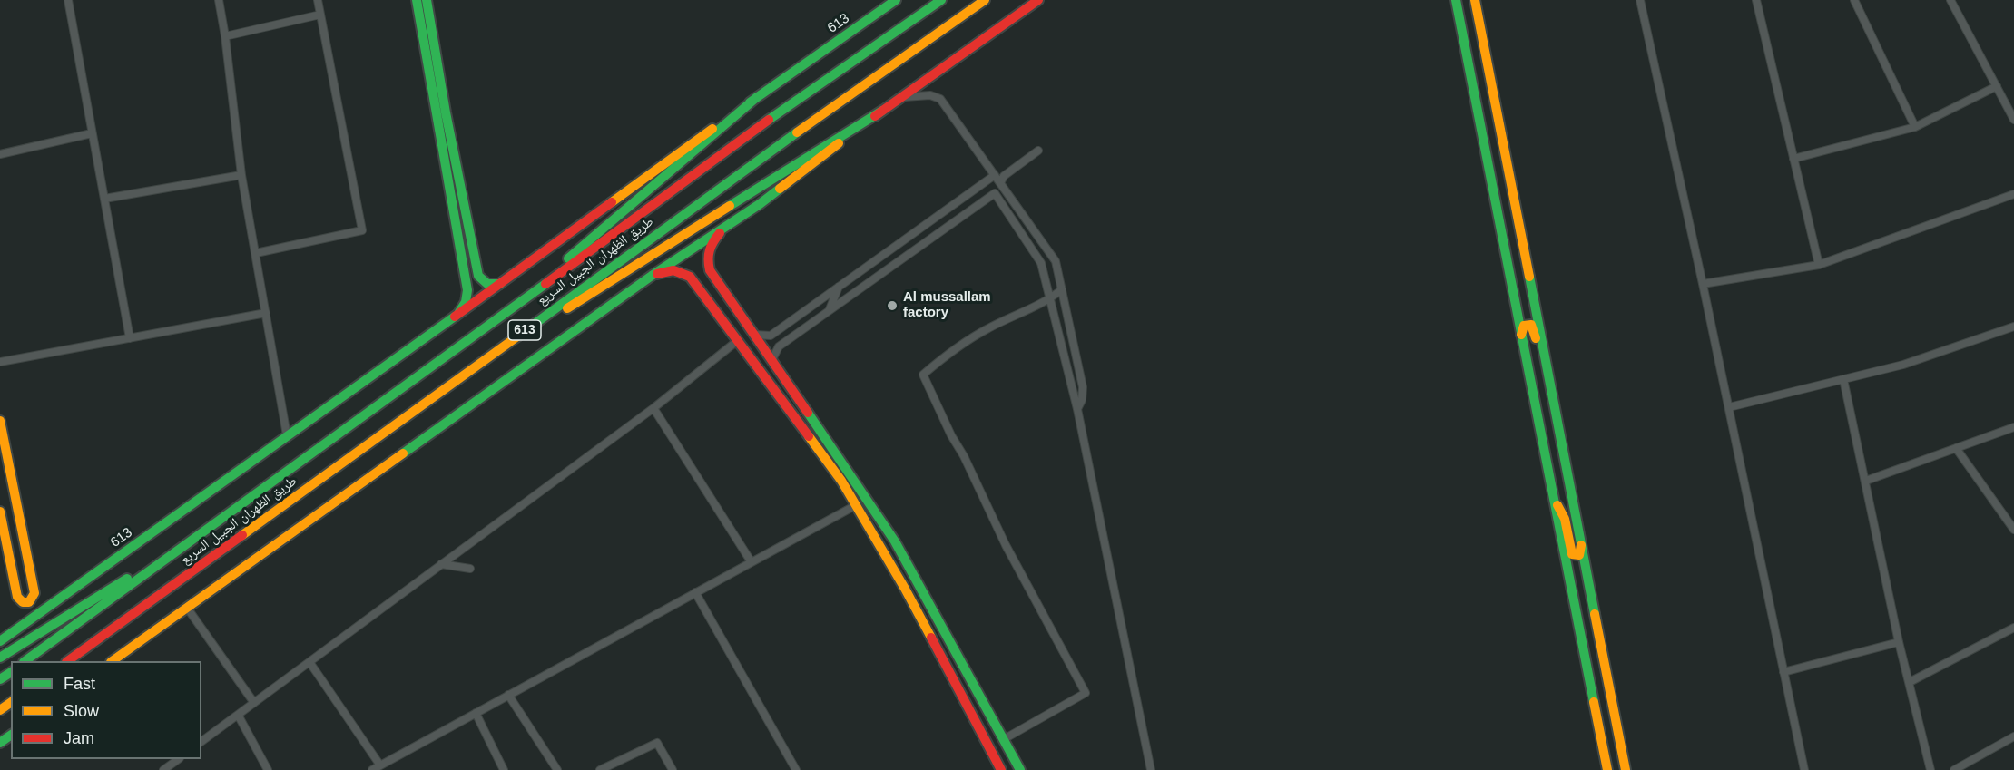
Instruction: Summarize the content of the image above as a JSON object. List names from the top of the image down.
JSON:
{
  "streets": {
    "main road": ["613", "طريق الظهران الجبيل السريع"]
  },
  "places": ["Al mussallam factory"],
  "legend": ["Fast", "Slow", "Jam"]
}
